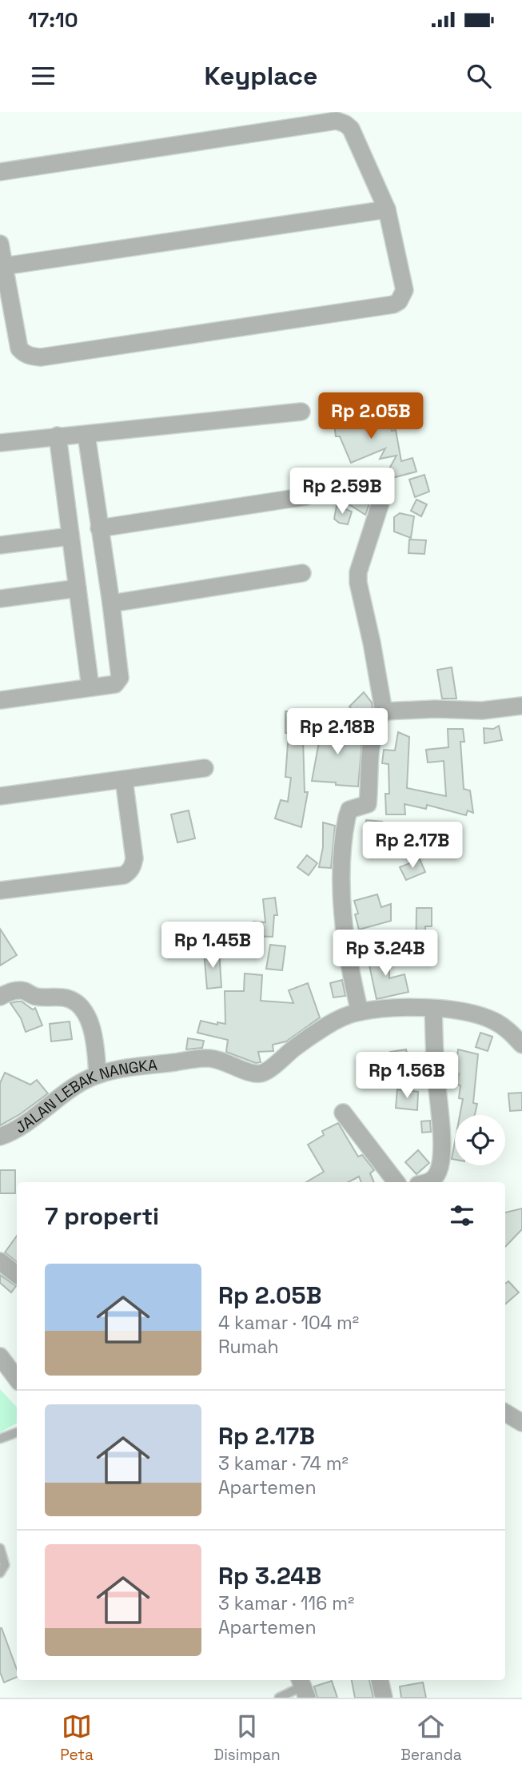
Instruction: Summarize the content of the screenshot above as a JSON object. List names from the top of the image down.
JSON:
{
  "streets": {
    "street": ["JALAN LEBAK NANGKA"]
  },
  "page": {
    "status": "17:10",
    "header": "Keyplace",
    "price": [
      "Rp 2.05B",
      "Rp 2.59B",
      "Rp 2.18B",
      "Rp 2.17B",
      "Rp 1.45B",
      "Rp 3.24B",
      "Rp 1.56B"
    ],
    "heading": "7 properti",
    "list": [
      {
        "name": "Rp 2.05B",
        "note": "4 kamar · 104 m² · Rumah"
      },
      {
        "name": "Rp 2.17B",
        "note": "3 kamar · 74 m² · Apartemen"
      },
      {
        "name": "Rp 3.24B",
        "note": "3 kamar · 116 m² · Apartemen"
      }
    ],
    "tabs": ["Peta", "Disimpan", "Beranda"]
  }
}
